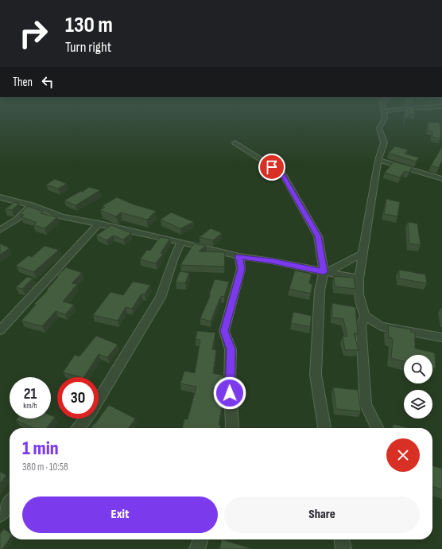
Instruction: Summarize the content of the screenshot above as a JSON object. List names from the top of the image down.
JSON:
{
  "page": {
    "turn": ["130 m", "Turn right"],
    "then": "Then",
    "speed": "21 km/h",
    "limit": "30",
    "heading": ["1 min", "380 m · 10:58"],
    "buttons": ["Exit", "Share"]
  }
}
